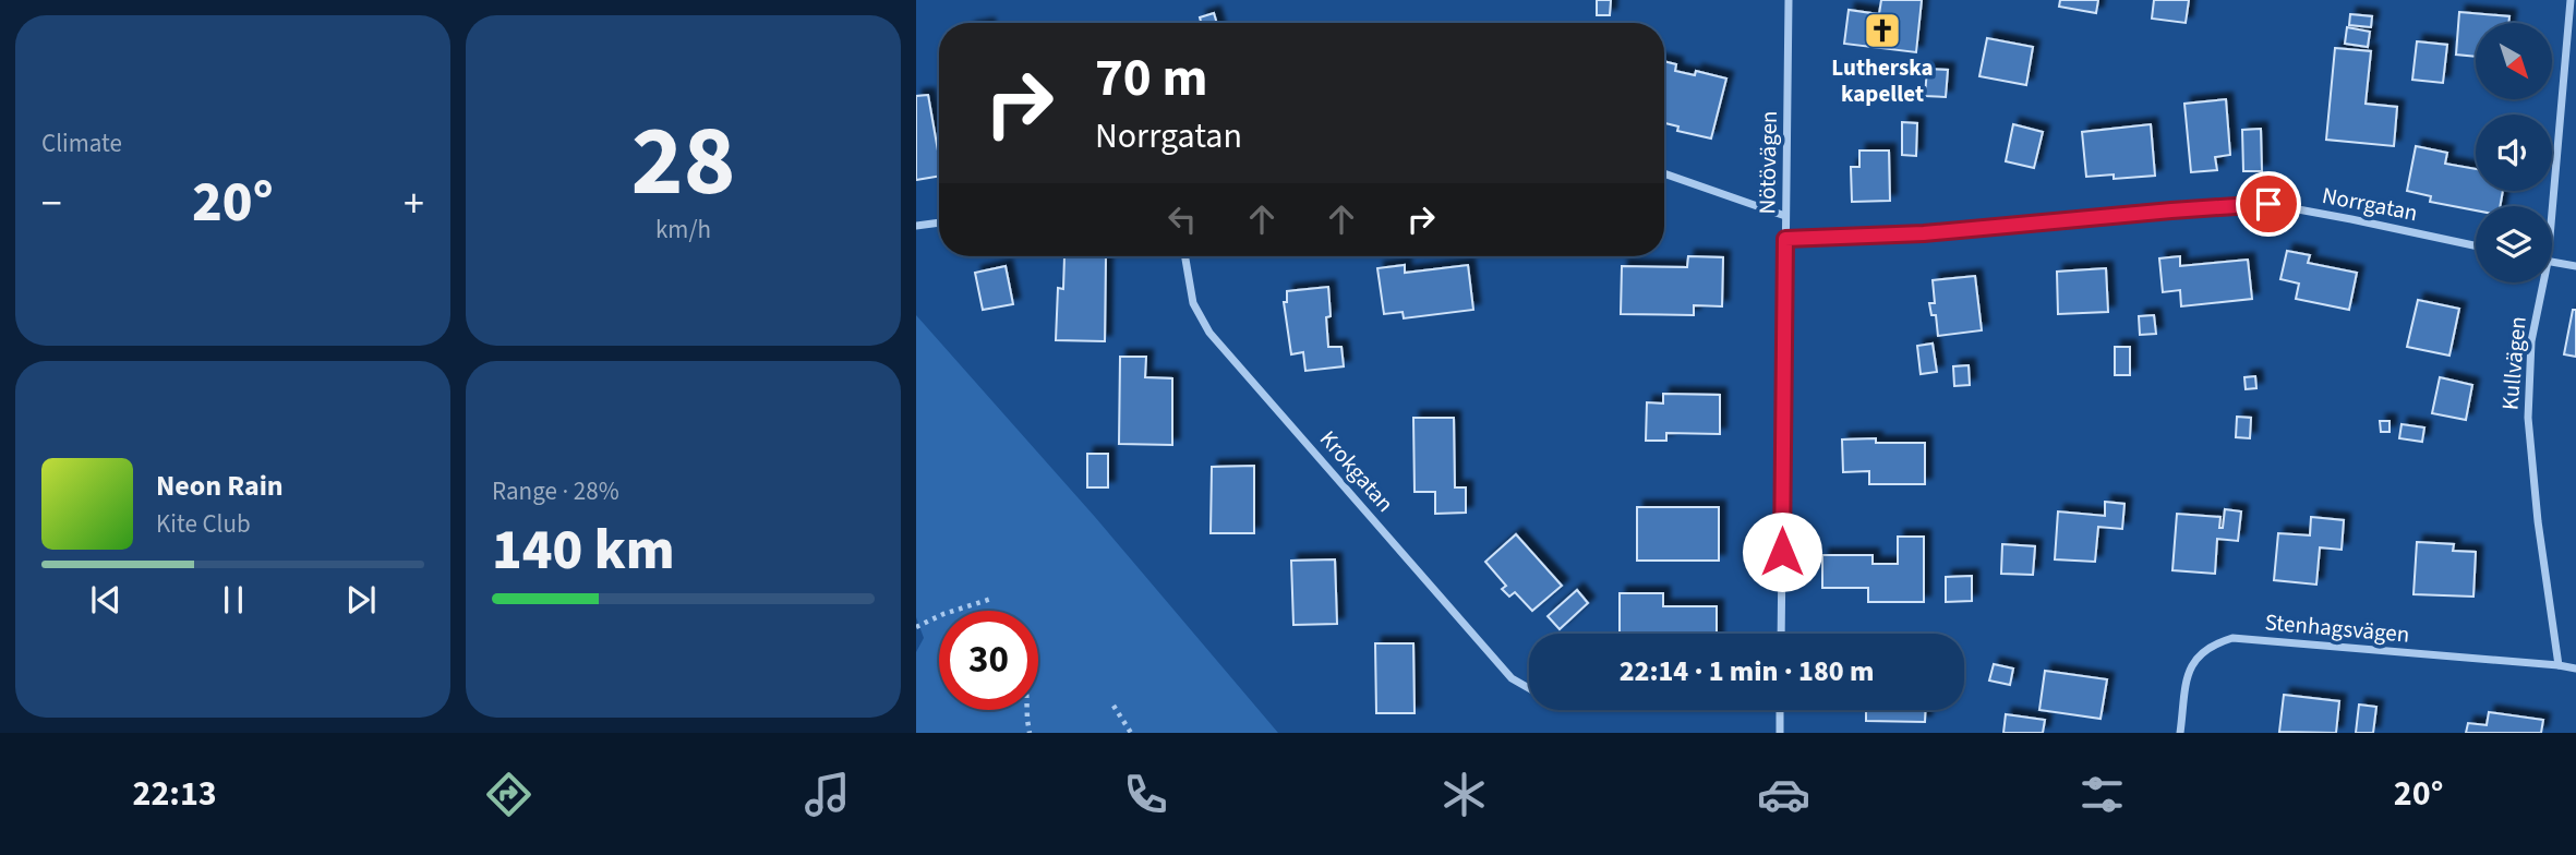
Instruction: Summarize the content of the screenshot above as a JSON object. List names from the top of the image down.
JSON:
{
  "streets": {
    "street": [
      "Nötövägen",
      "Norrgatan",
      "Kullvägen",
      "Krokgatan",
      "Stenhagsvägen"
    ]
  },
  "crossings": [
    ["Nötövägen", "Norrgatan"],
    ["Kullvägen", "Stenhagsvägen"]
  ],
  "places": {
    "church": ["Lutherska kapellet"]
  },
  "north": "bottom right",
  "page": {
    "tile": [
      "Climate",
      ["28", "km/h"],
      ["Range · 28%", "140 km"]
    ],
    "turn": ["70 m", "Norrgatan"],
    "heat": ["−", "20°", "+"],
    "song": ["Neon Rain", "Kite Club"],
    "limit": "30",
    "trip": "22:14 · 1 min · 180 m",
    "tabs": ["22:13", "20°"]
  }
}
